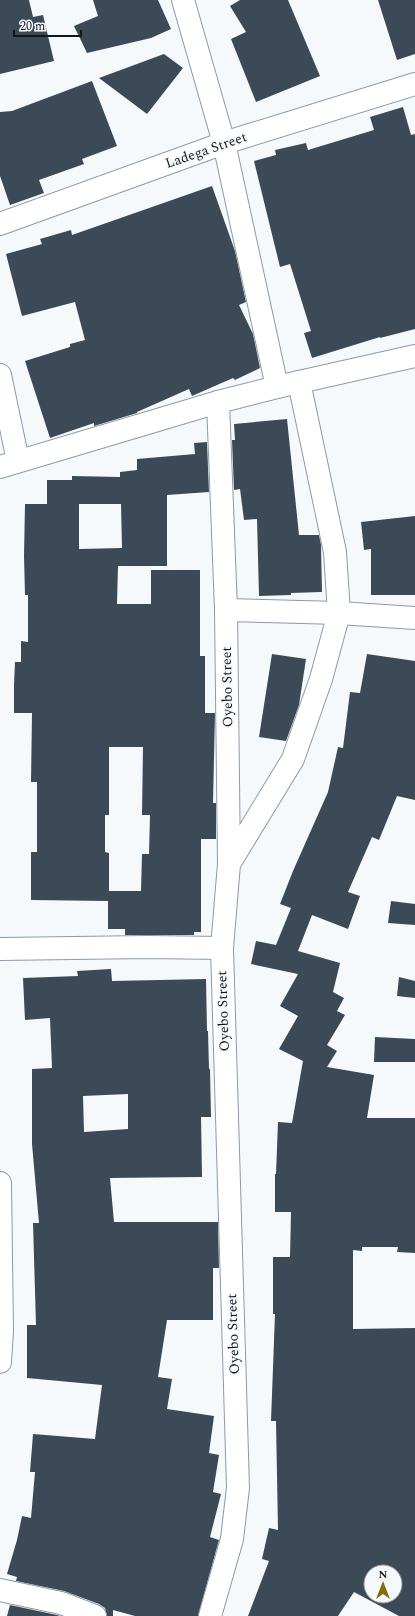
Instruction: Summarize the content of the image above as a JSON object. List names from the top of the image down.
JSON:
{
  "streets": {
    "street": ["Ladega Street", "Oyebo Street"]
  },
  "scale_bar": "20 m",
  "north": "top"
}
